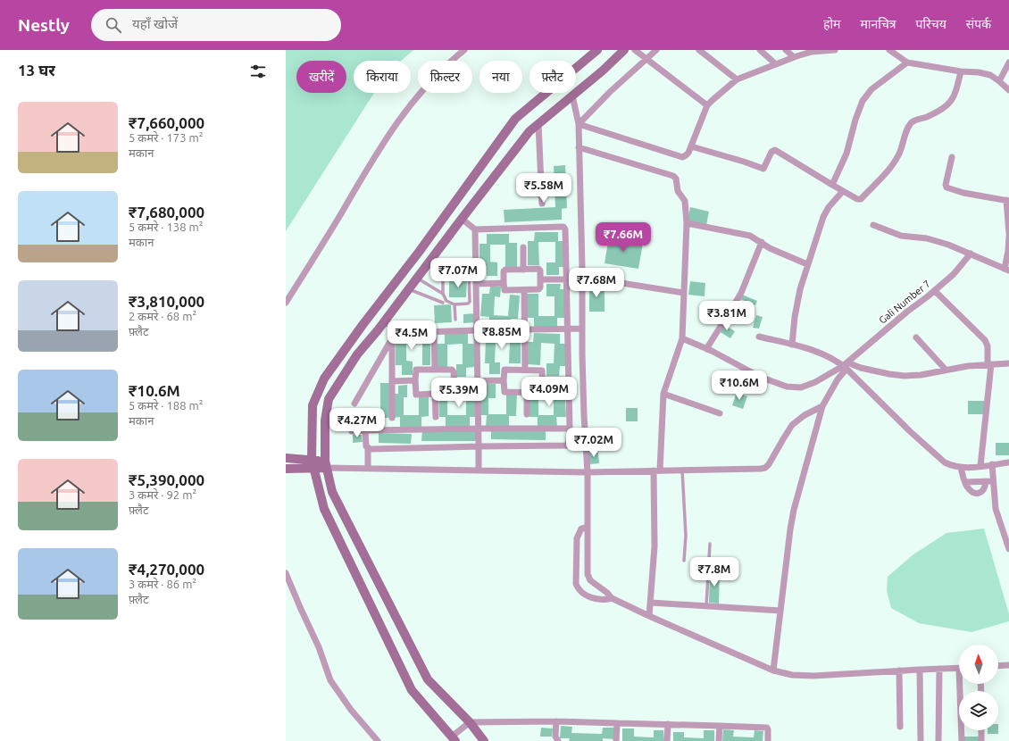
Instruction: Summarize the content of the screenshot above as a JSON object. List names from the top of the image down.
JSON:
{
  "streets": {
    "street": ["Gali Number 7"]
  },
  "north": "top",
  "page": {
    "header": "Nestly",
    "search": "यहाँ खोजें",
    "nav": [
      "होम",
      "मानचित्र",
      "परिचय",
      "संपर्क"
    ],
    "heading": "13 घर",
    "chip": [
      "खरीदें",
      "किराया",
      "फ़िल्टर",
      "नया",
      "फ़्लैट"
    ],
    "list": [
      {
        "name": "₹7,660,000",
        "note": "5 कमरे · 173 m² · मकान"
      },
      {
        "name": "₹7,680,000",
        "note": "5 कमरे · 138 m² · मकान"
      },
      {
        "name": "₹3,810,000",
        "note": "2 कमरे · 68 m² · फ़्लैट"
      },
      {
        "name": "₹10.6M",
        "note": "5 कमरे · 188 m² · मकान"
      },
      {
        "name": "₹5,390,000",
        "note": "3 कमरे · 92 m² · फ़्लैट"
      },
      {
        "name": "₹4,270,000",
        "note": "3 कमरे · 86 m² · फ़्लैट"
      }
    ],
    "price": [
      "₹5.58M",
      "₹7.66M",
      "₹7.07M",
      "₹7.68M",
      "₹3.81M",
      "₹8.85M",
      "₹4.5M",
      "₹10.6M",
      "₹4.09M",
      "₹5.39M",
      "₹4.27M",
      "₹7.02M",
      "₹7.8M"
    ]
  }
}
